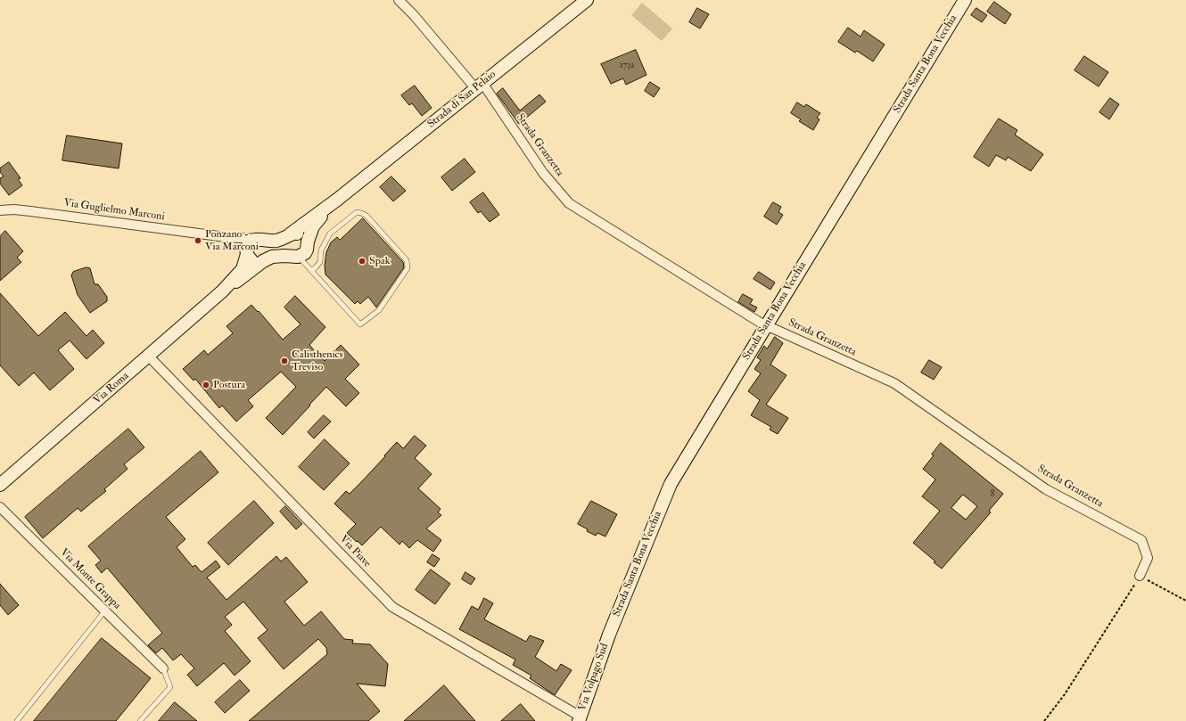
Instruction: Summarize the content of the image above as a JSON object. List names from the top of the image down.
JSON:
{
  "streets": {
    "main road": [
      "Strada Santa Bona Vecchia",
      "Strada di San Pelaio",
      "Via Roma",
      "Via Volpago Sud"
    ],
    "street": [
      "Strada Granzetta",
      "Via Guglielmo Marconi",
      "Via Piave",
      "Via Monte Grappa"
    ]
  },
  "crossings": [
    ["Strada Santa Bona Vecchia", "Strada Granzetta"],
    ["Strada Santa Bona Vecchia", "Via Volpago Sud"],
    ["Strada di San Pelaio", "Strada Granzetta"],
    ["Via Guglielmo Marconi", "Via Roma"],
    ["Via Roma", "Via Piave"],
    ["Via Piave", "Via Volpago Sud"]
  ],
  "places": [
    "Ponzano - Via Marconi",
    "Spak",
    "Calisthenics Treviso",
    "Postura"
  ],
  "house_numbers": ["173a", "8"]
}
